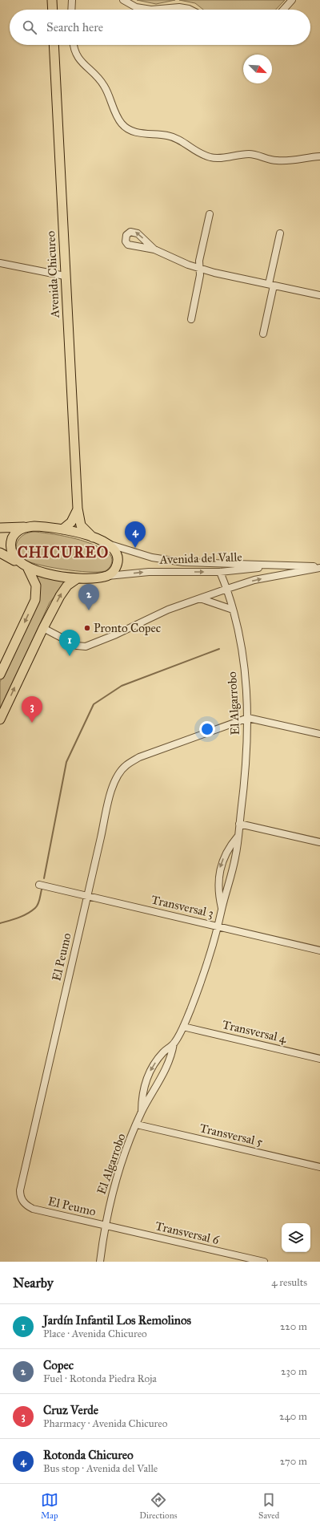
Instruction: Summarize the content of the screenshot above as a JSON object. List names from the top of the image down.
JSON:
{
  "streets": {
    "main road": ["Avenida Chicureo"],
    "street": [
      "Avenida del Valle",
      "El Algarrobo",
      "Transversal 3",
      "El Peumo",
      "Transversal 4",
      "Transversal 5",
      "Transversal 6"
    ]
  },
  "crossings": [
    ["Avenida del Valle", "El Algarrobo"],
    ["El Algarrobo", "El Peumo"],
    ["El Algarrobo", "Transversal 5"],
    ["El Algarrobo", "Transversal 6"],
    ["Transversal 3", "El Peumo"],
    ["El Peumo", "Transversal 6"]
  ],
  "districts": ["CHICUREO"],
  "places": ["Pronto Copec"],
  "north": "bottom right",
  "page": {
    "search": "Search here",
    "pins": [
      "4",
      "2",
      "1",
      "3"
    ],
    "heading": ["Nearby", "4 results"],
    "list": [
      {
        "mark": "1",
        "name": "Jardín Infantil Los Remolinos",
        "note": "Place · Avenida Chicureo",
        "value": "220 m"
      },
      {
        "mark": "2",
        "name": "Copec",
        "note": "Fuel · Rotonda Piedra Roja",
        "value": "230 m"
      },
      {
        "mark": "3",
        "name": "Cruz Verde",
        "note": "Pharmacy · Avenida Chicureo",
        "value": "240 m"
      },
      {
        "mark": "4",
        "name": "Rotonda Chicureo",
        "note": "Bus stop · Avenida del Valle",
        "value": "270 m"
      }
    ],
    "nav": ["Map", "Directions", "Saved"]
  }
}
